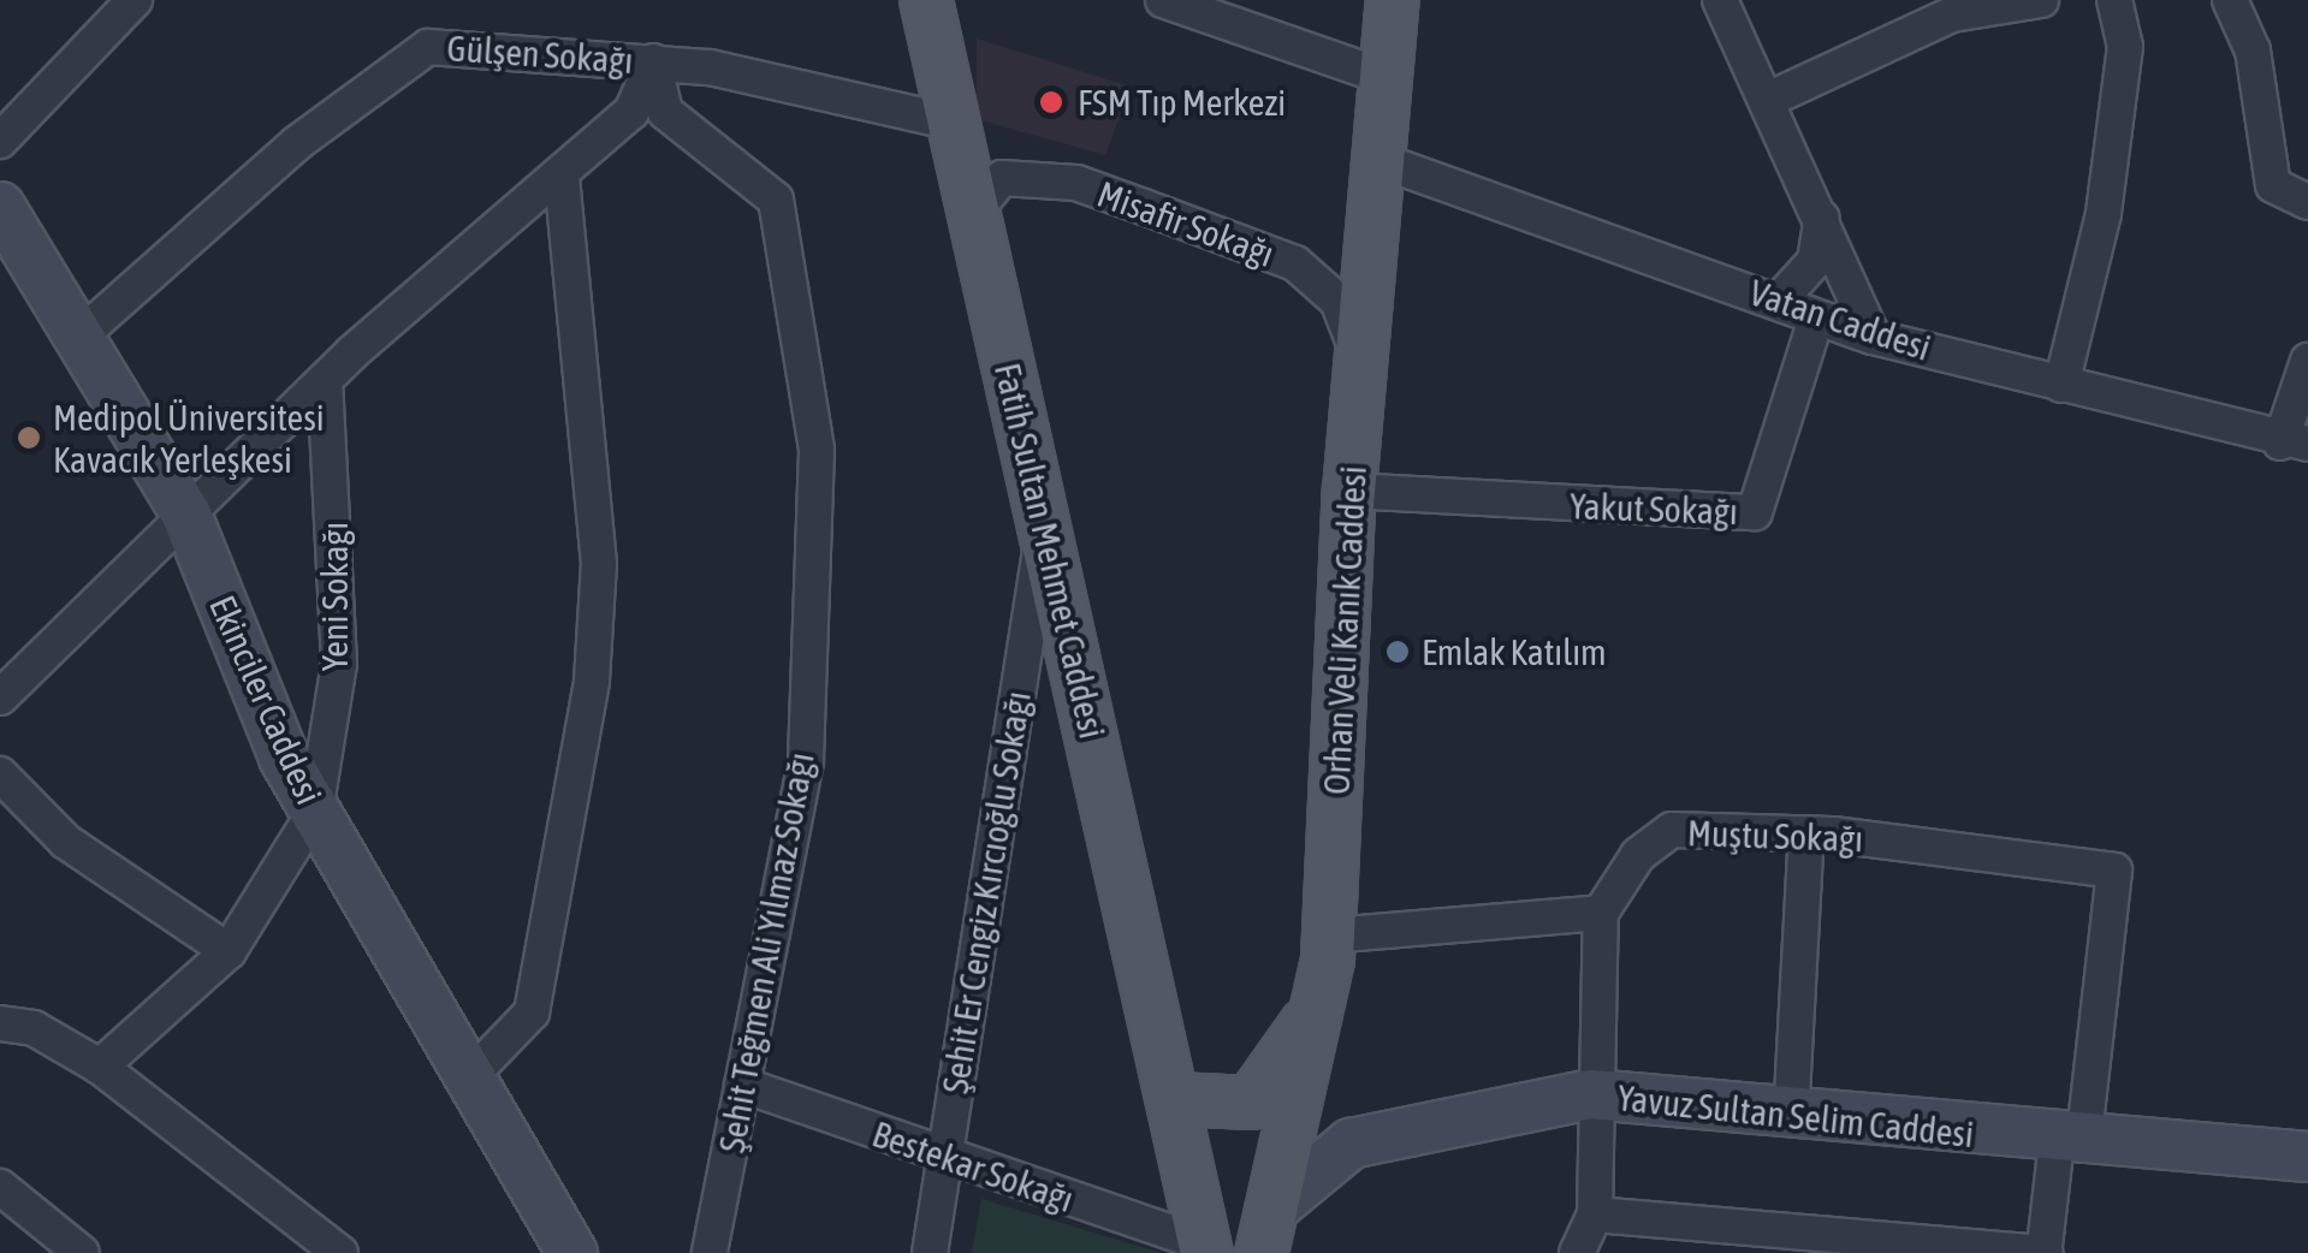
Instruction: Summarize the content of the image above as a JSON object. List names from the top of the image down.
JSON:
{
  "streets": {
    "main road": ["Fatih Sultan Mehmet Caddesi", "Orhan Veli Kanık Caddesi"],
    "street": [
      "Gülşen Sokağı",
      "Misafir Sokağı",
      "Vatan Caddesi",
      "Yakut Sokağı",
      "Yeni Sokağı",
      "Ekinciler Caddesi",
      "Muştu Sokağı",
      "Şehit Er Cengiz Kırcıoğlu Sokağı",
      "Şehit Teğmen Ali Yılmaz Sokağı",
      "Yavuz Sultan Selim Caddesi",
      "Bestekar Sokağı"
    ]
  },
  "crossings": [
    ["Gülşen Sokağı", "Fatih Sultan Mehmet Caddesi"],
    ["Gülşen Sokağı", "Ekinciler Caddesi"],
    ["Gülşen Sokağı", "Şehit Teğmen Ali Yılmaz Sokağı"],
    ["Misafir Sokağı", "Fatih Sultan Mehmet Caddesi"],
    ["Misafir Sokağı", "Orhan Veli Kanık Caddesi"],
    ["Vatan Caddesi", "Yakut Sokağı"],
    ["Vatan Caddesi", "Orhan Veli Kanık Caddesi"],
    ["Yakut Sokağı", "Orhan Veli Kanık Caddesi"],
    ["Fatih Sultan Mehmet Caddesi", "Şehit Er Cengiz Kırcıoğlu Sokağı"],
    ["Fatih Sultan Mehmet Caddesi", "Bestekar Sokağı"],
    ["Yeni Sokağı", "Ekinciler Caddesi"],
    ["Muştu Sokağı", "Yavuz Sultan Selim Caddesi"],
    ["Şehit Er Cengiz Kırcıoğlu Sokağı", "Bestekar Sokağı"],
    ["Şehit Teğmen Ali Yılmaz Sokağı", "Bestekar Sokağı"]
  ],
  "places": ["FSM Tıp Merkezi", "Medipol Üniversitesi Kavacık Yerleşkesi", "Emlak Katılım"]
}
